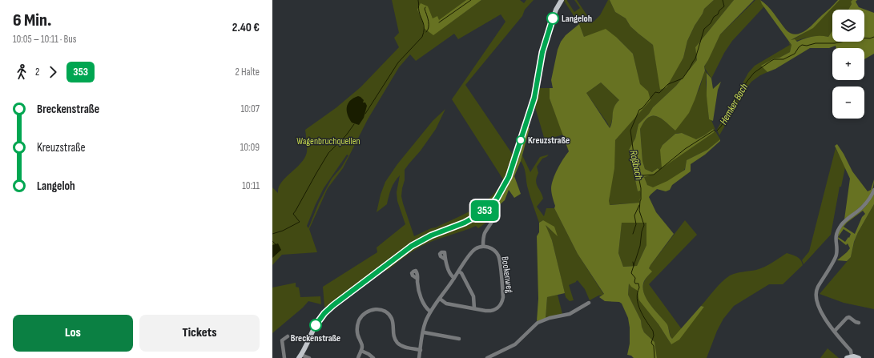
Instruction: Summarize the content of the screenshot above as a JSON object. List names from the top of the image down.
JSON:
{
  "streets": {
    "street": ["Bookenweg"]
  },
  "water": ["Hemker Bach", "Roßbach"],
  "parks": ["Wagenbruchquellen"],
  "places": ["Langeloh", "Kreuzstraße", "Breckenstraße"],
  "lines": ["bus line 353"],
  "page": {
    "heading": ["6 Min.", "10:05 – 10:11 · Bus", "2.40 €"],
    "on_map": "353",
    "map_buttons": ["+", "−"],
    "legs": ["2", "353", "2 Halte"],
    "list": [
      {
        "name": "Breckenstraße",
        "value": "10:07"
      },
      {
        "name": "Kreuzstraße",
        "value": "10:09"
      },
      {
        "name": "Langeloh",
        "value": "10:11"
      }
    ],
    "buttons": ["Los", "Tickets"]
  }
}
